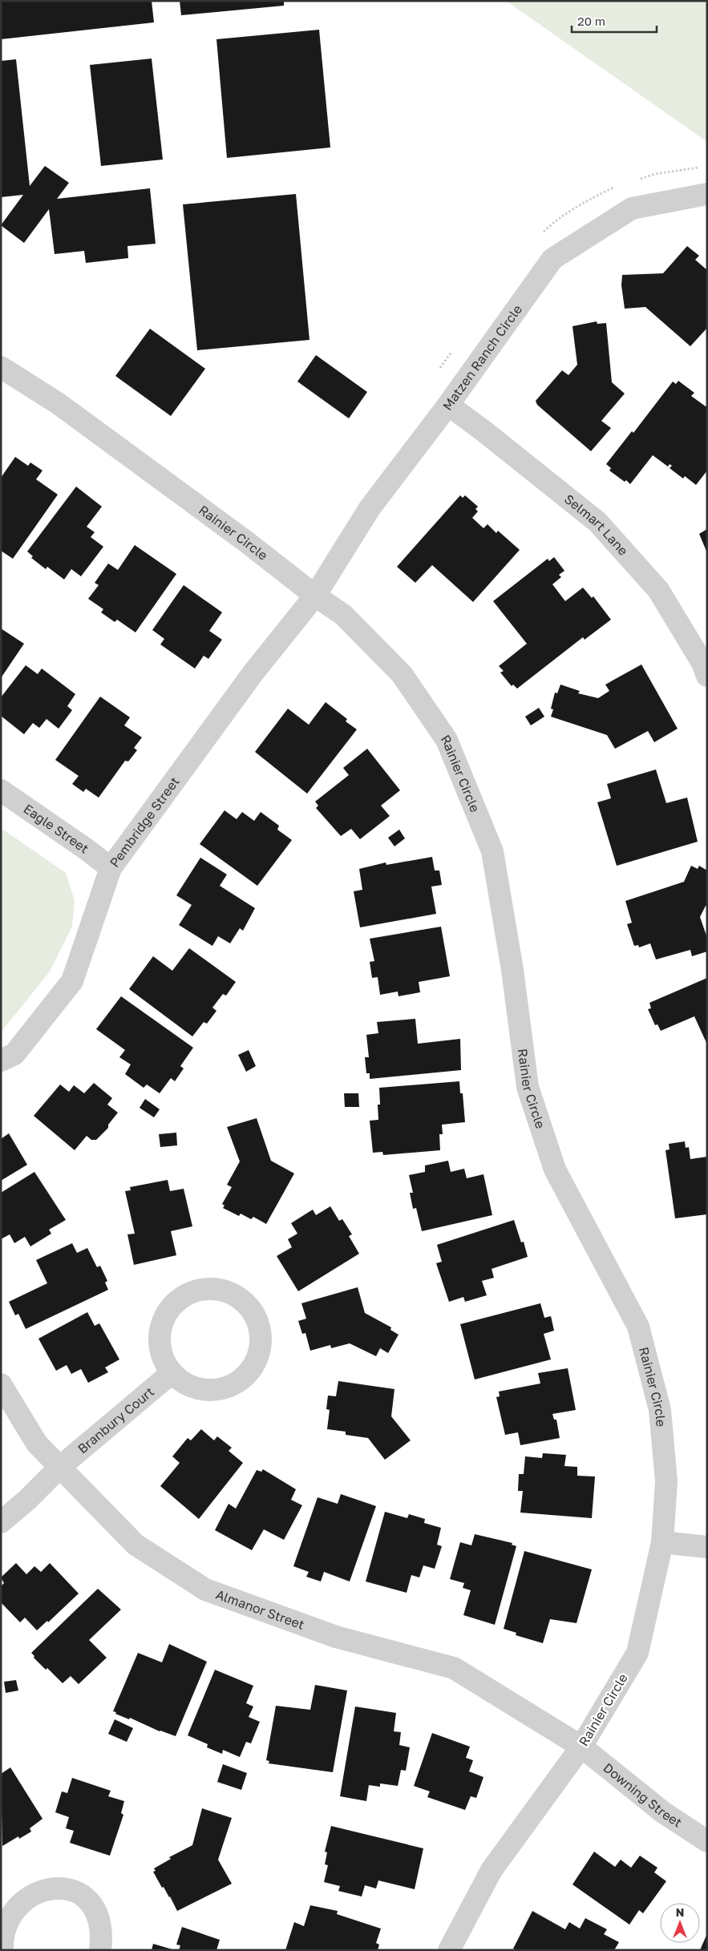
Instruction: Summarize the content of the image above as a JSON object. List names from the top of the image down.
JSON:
{
  "streets": {
    "street": [
      "Matzen Ranch Circle",
      "Selmart Lane",
      "Rainier Circle",
      "Pembridge Street",
      "Eagle Street",
      "Branbury Court",
      "Almanor Street",
      "Downing Street"
    ]
  },
  "crossings": [
    ["Matzen Ranch Circle", "Selmart Lane"],
    ["Matzen Ranch Circle", "Rainier Circle"],
    ["Matzen Ranch Circle", "Pembridge Street"],
    ["Rainier Circle", "Pembridge Street"],
    ["Rainier Circle", "Almanor Street"],
    ["Rainier Circle", "Downing Street"],
    ["Pembridge Street", "Eagle Street"],
    ["Branbury Court", "Almanor Street"],
    ["Almanor Street", "Downing Street"]
  ],
  "scale_bar": "20 m",
  "north": "top"
}
